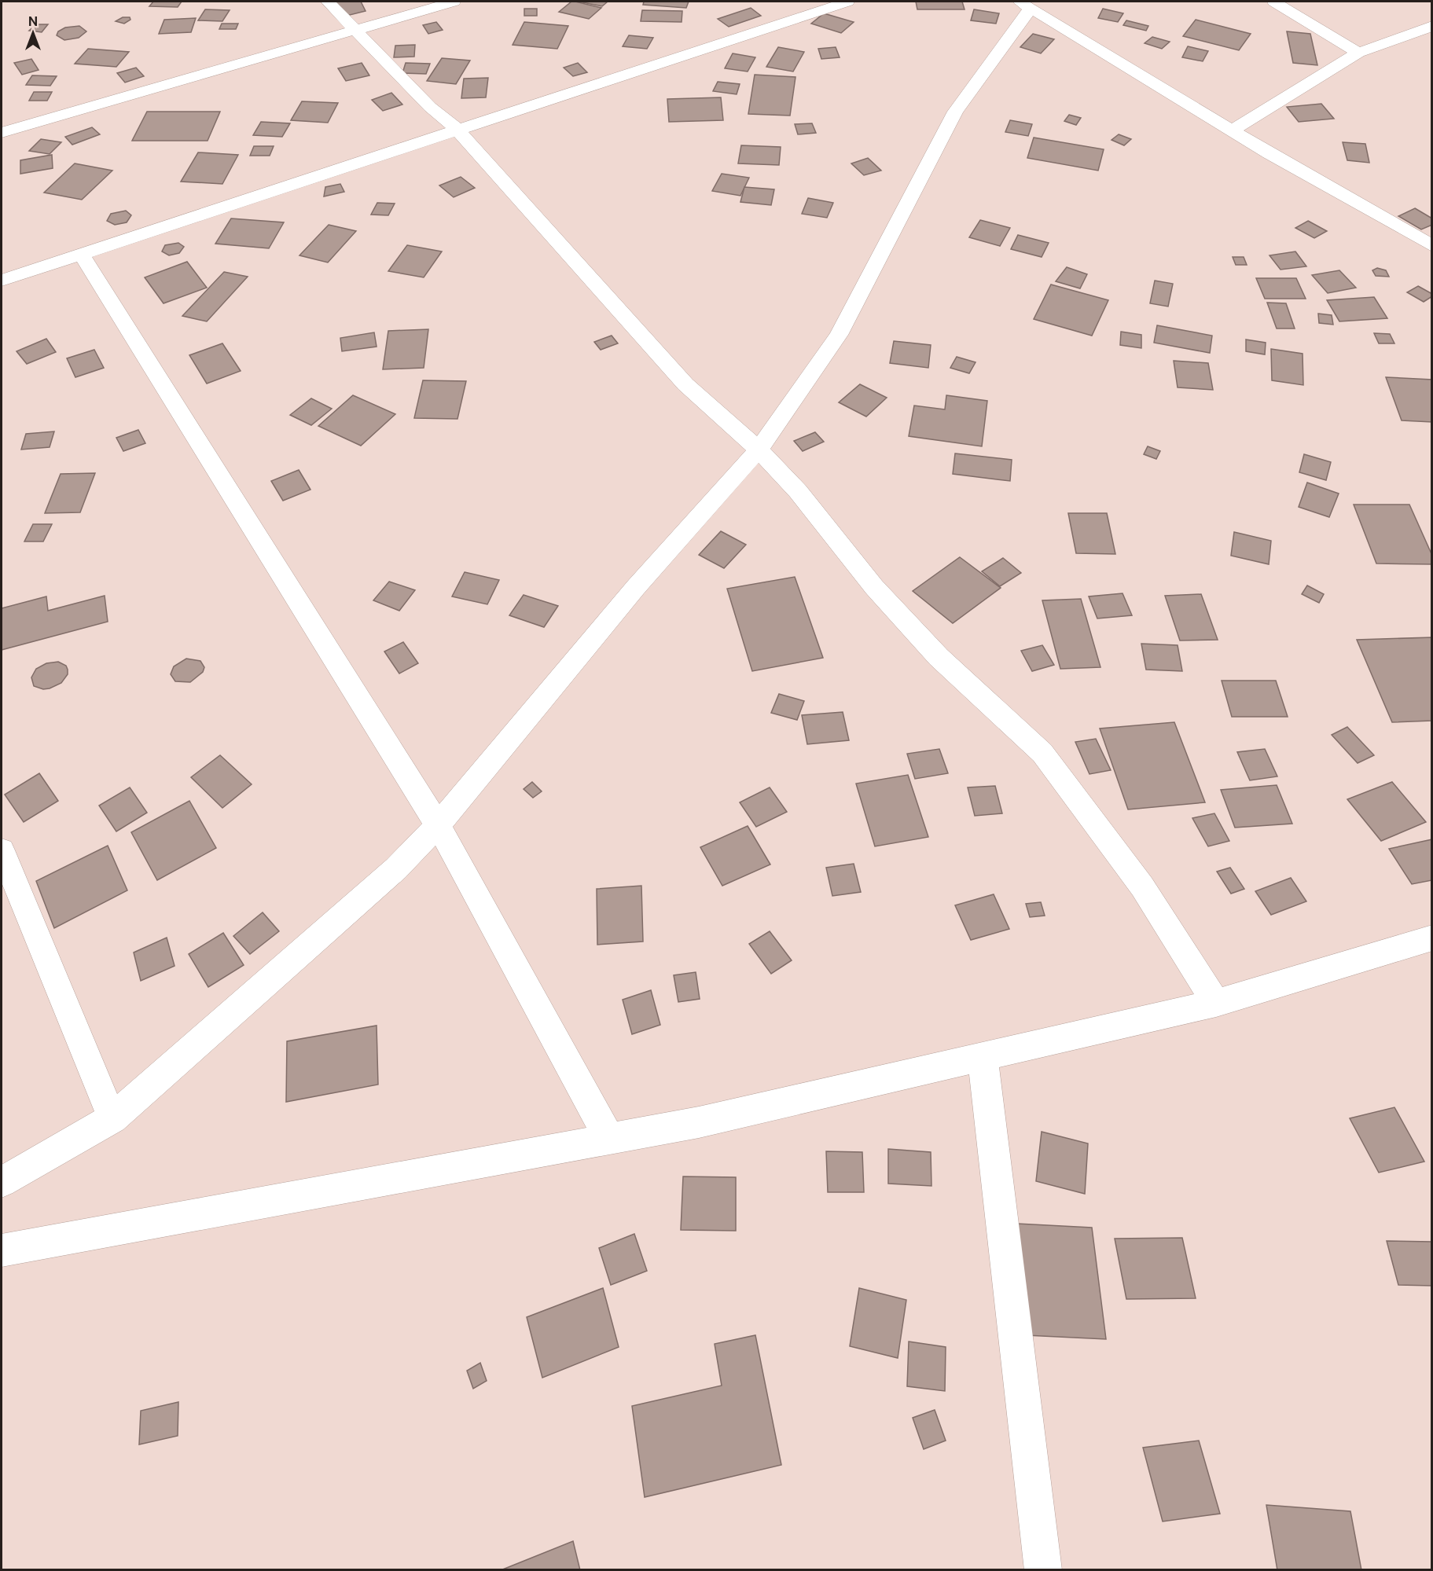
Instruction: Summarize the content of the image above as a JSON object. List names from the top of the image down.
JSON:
{
  "north": "top"
}
